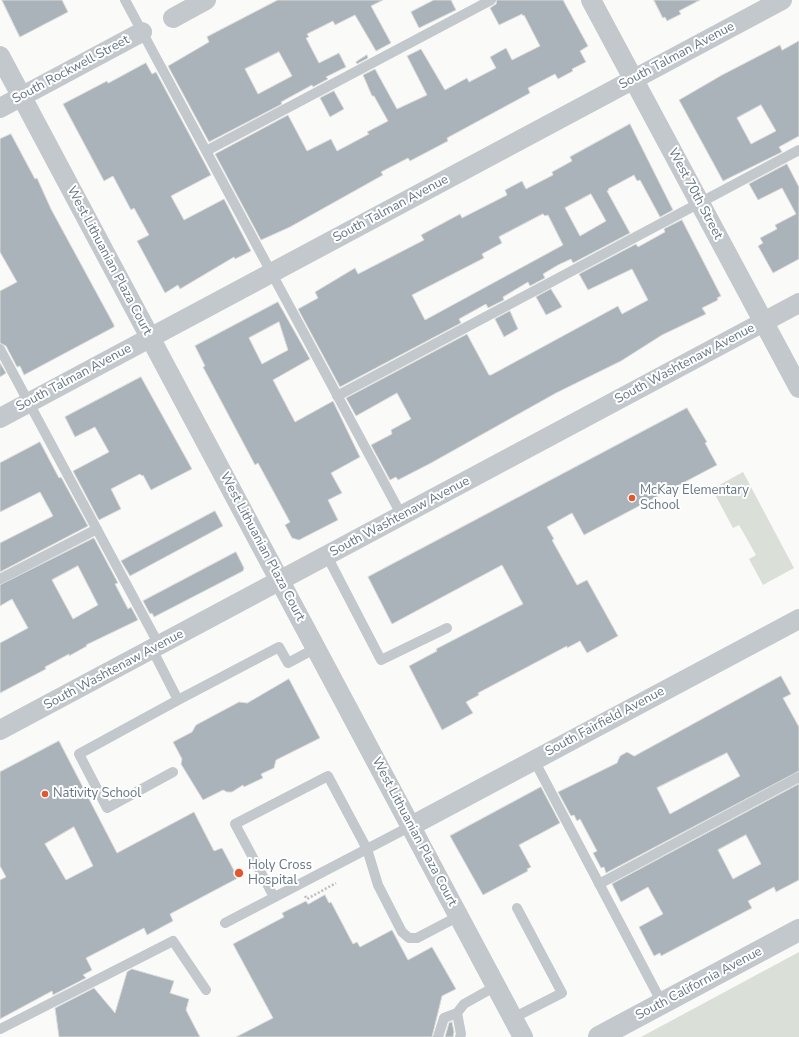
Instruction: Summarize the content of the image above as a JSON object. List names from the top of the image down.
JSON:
{
  "streets": {
    "street": [
      "South Talman Avenue",
      "South Rockwell Street",
      "West 70th Street",
      "West Lithuanian Plaza Court",
      "South Washtenaw Avenue",
      "South Fairfield Avenue",
      "South California Avenue"
    ]
  },
  "crossings": [
    ["South Talman Avenue", "West 70th Street"],
    ["South Talman Avenue", "West Lithuanian Plaza Court"],
    ["South Rockwell Street", "West Lithuanian Plaza Court"],
    ["West 70th Street", "South Washtenaw Avenue"],
    ["West Lithuanian Plaza Court", "South Washtenaw Avenue"],
    ["West Lithuanian Plaza Court", "South Fairfield Avenue"]
  ],
  "places": ["McKay Elementary School", "Nativity School", "Holy Cross Hospital"]
}
